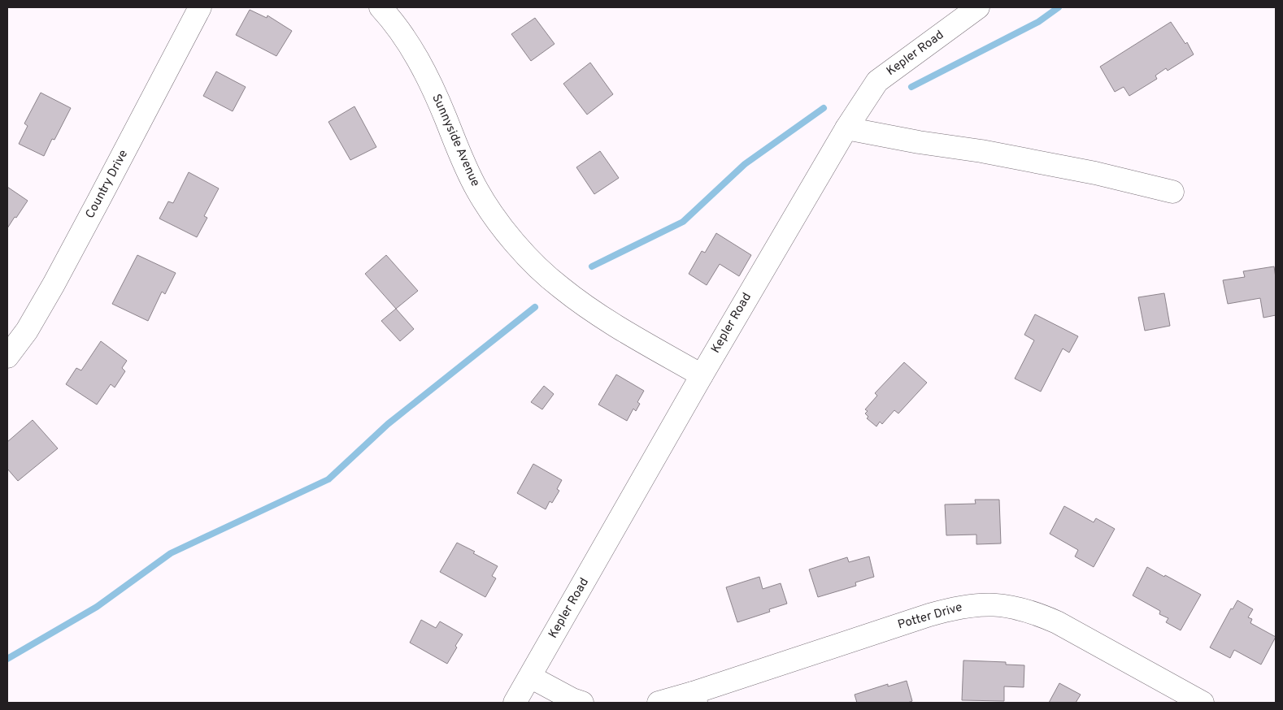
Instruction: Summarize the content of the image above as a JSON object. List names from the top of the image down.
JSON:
{
  "streets": {
    "street": [
      "Kepler Road",
      "Sunnyside Avenue",
      "Country Drive",
      "Potter Drive"
    ]
  },
  "crossings": [
    ["Kepler Road", "Sunnyside Avenue"]
  ]
}
